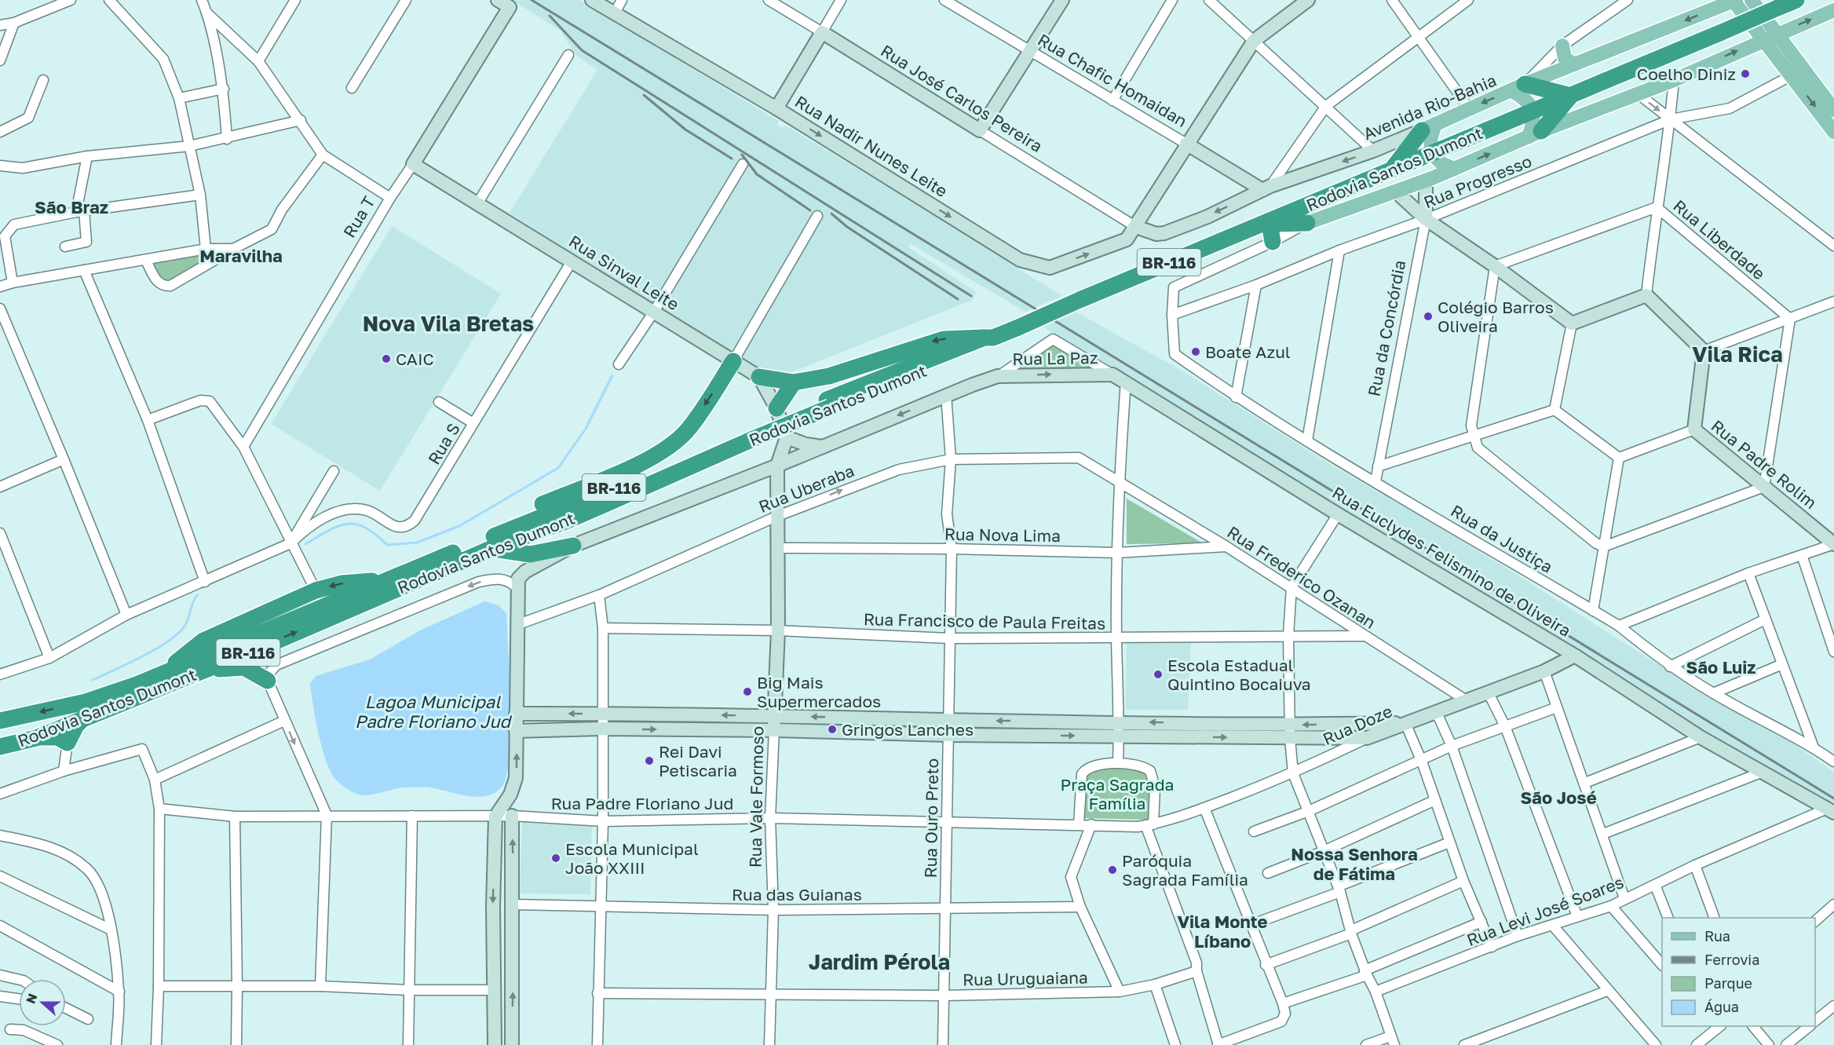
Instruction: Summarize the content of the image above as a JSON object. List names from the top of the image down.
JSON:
{
  "streets": {
    "highway": ["Rodovia Santos Dumont", "BR-116"],
    "main road": ["Avenida Rio-Bahia"],
    "street": [
      "Rua Chafic Homaidan",
      "Rua José Carlos Pereira",
      "Rua Nadir Nunes Leite",
      "Rua Progresso",
      "Rua T",
      "Rua Liberdade",
      "Rua Sinval Leite",
      "Rua da Concórdia",
      "Rua La Paz",
      "Rua S",
      "Rua Padre Rolim",
      "Rua Uberaba",
      "Rua Nova Lima",
      "Rua da Justiça",
      "Rua Euclydes Felismino de Oliveira",
      "Rua Frederico Ozanan",
      "Rua Francisco de Paula Freitas",
      "Rua Doze",
      "Rua Vale Formoso",
      "Rua Padre Floriano Jud",
      "Rua Ouro Preto",
      "Rua das Guianas",
      "Rua Levi José Soares",
      "Rua Uruguaiana"
    ]
  },
  "crossings": [
    ["Rua Chafic Homaidan", "Avenida Rio-Bahia"],
    ["Rua Chafic Homaidan", "Rua Nadir Nunes Leite"],
    ["Rua José Carlos Pereira", "Avenida Rio-Bahia"],
    ["Rua José Carlos Pereira", "Rua Nadir Nunes Leite"],
    ["Avenida Rio-Bahia", "Rua Nadir Nunes Leite"],
    ["Rua Progresso", "Rua da Concórdia"],
    ["Rua Progresso", "Rua da Justiça"],
    ["Rua T", "Rua Sinval Leite"],
    ["Rua Sinval Leite", "Rua S"],
    ["Rua Sinval Leite", "Rua Vale Formoso"],
    ["Rua da Concórdia", "Rua da Justiça"],
    ["Rua La Paz", "Rua Euclydes Felismino de Oliveira"],
    ["Rua La Paz", "Rua Vale Formoso"],
    ["Rua La Paz", "Rua Ouro Preto"],
    ["Rua Uberaba", "Rua Frederico Ozanan"],
    ["Rua Uberaba", "Rua Vale Formoso"],
    ["Rua Uberaba", "Rua Ouro Preto"],
    ["Rua Nova Lima", "Rua Frederico Ozanan"],
    ["Rua Nova Lima", "Rua Vale Formoso"],
    ["Rua Nova Lima", "Rua Ouro Preto"],
    ["Rua Euclydes Felismino de Oliveira", "Rua Doze"],
    ["Rua Euclydes Felismino de Oliveira", "Rua Levi José Soares"],
    ["Rua Frederico Ozanan", "Rua Francisco de Paula Freitas"],
    ["Rua Frederico Ozanan", "Rua Doze"],
    ["Rua Francisco de Paula Freitas", "Rua Vale Formoso"],
    ["Rua Francisco de Paula Freitas", "Rua Ouro Preto"],
    ["Rua Doze", "Rua Padre Floriano Jud"],
    ["Rua Vale Formoso", "Rua Padre Floriano Jud"],
    ["Rua Vale Formoso", "Rua das Guianas"],
    ["Rua Vale Formoso", "Rua Uruguaiana"],
    ["Rua Padre Floriano Jud", "Rua Ouro Preto"],
    ["Rua Ouro Preto", "Rua das Guianas"],
    ["Rua Ouro Preto", "Rua Uruguaiana"]
  ],
  "one_way": ["Rua Nadir Nunes Leite"],
  "districts": [
    "São Braz",
    "Maravilha",
    "Nova Vila Bretas",
    "Vila Rica",
    "São Luiz",
    "São José",
    "Nossa Senhora de Fátima",
    "Vila Monte Líbano",
    "Jardim Pérola"
  ],
  "water": ["Lagoa Municipal Padre Floriano Jud"],
  "parks": ["Praça Sagrada Família"],
  "places": [
    "Coelho Diniz",
    "Colégio Barros Oliveira",
    "Boate Azul",
    "CAIC",
    "Escola Estadual Quintino Bocaiuva",
    "Big Mais Supermercados",
    "Gringos Lanches",
    "Rei Davi Petiscaria",
    "Escola Municipal João XXIII",
    "Paróquia Sagrada Família"
  ],
  "legend": [
    "Rua",
    "Ferrovia",
    "Parque",
    "Água"
  ],
  "north": "left"
}
